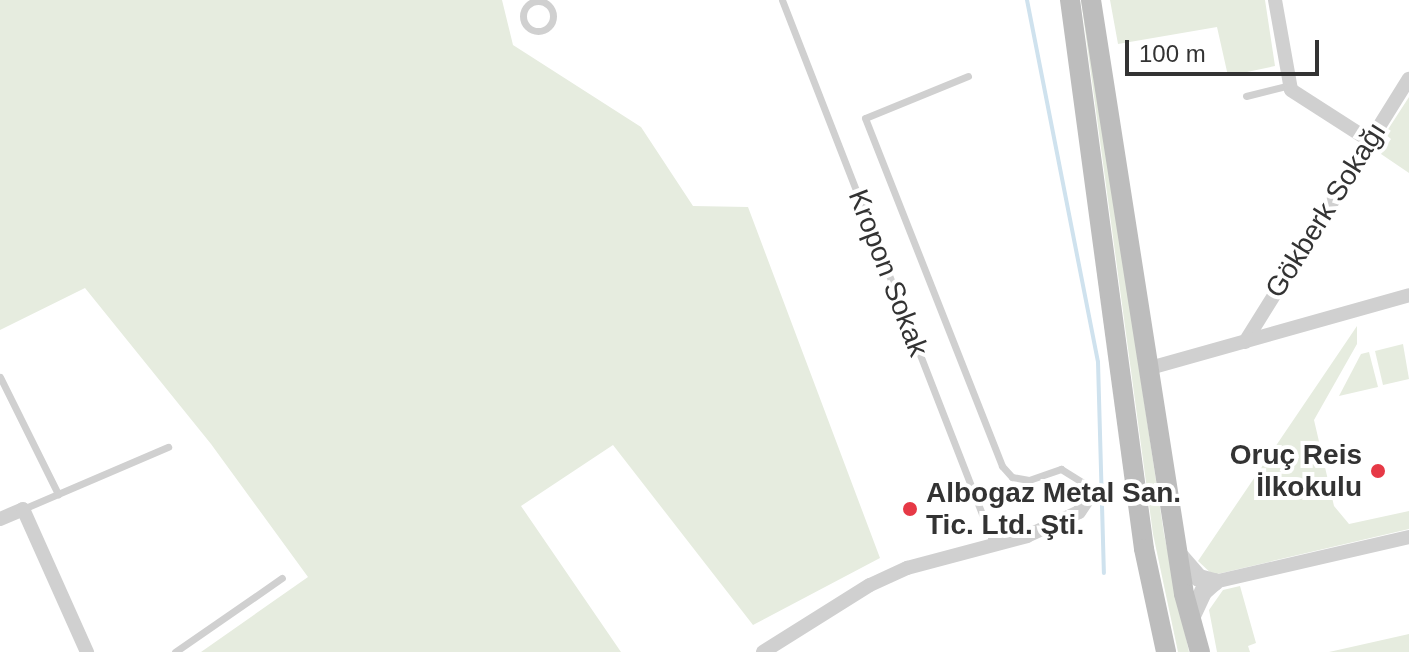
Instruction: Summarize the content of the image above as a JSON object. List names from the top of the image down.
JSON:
{
  "streets": {
    "street": ["Gökberk Sokağı"],
    "lane": ["Kropon Sokak"]
  },
  "places": ["Oruç Reis İlkokulu", "Albogaz Metal San. Tic. Ltd. Şti."],
  "scale_bar": "100 m"
}
